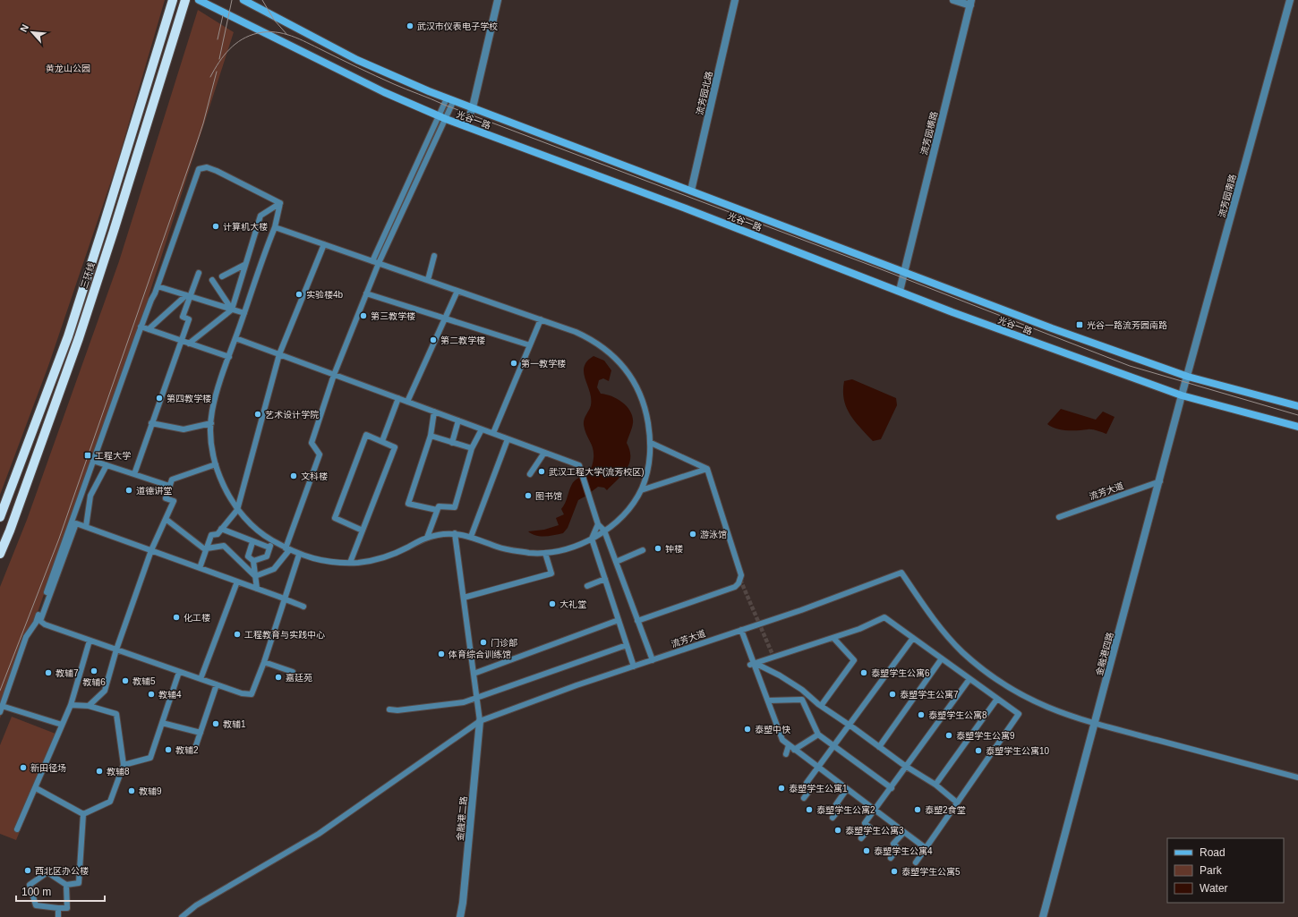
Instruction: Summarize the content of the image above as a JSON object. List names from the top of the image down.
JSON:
{
  "streets": {
    "highway": ["三环线"],
    "main road": ["光谷一路"],
    "street": [
      "流芳园北路",
      "流芳园横路",
      "流芳园南路",
      "流芳大道",
      "金融港四路",
      "金融港二路"
    ]
  },
  "crossings": [
    ["流芳园北路", "光谷一路"],
    ["光谷一路", "流芳园横路"],
    ["光谷一路", "流芳园南路"],
    ["光谷一路", "金融港四路"],
    ["流芳园南路", "金融港四路"],
    ["流芳大道", "金融港四路"],
    ["流芳大道", "金融港二路"]
  ],
  "parks": ["黄龙山公园"],
  "places": {
    "other": [
      "武汉市仪表电子学校",
      "计算机大楼",
      "实验楼4b",
      "第三教学楼",
      "第二教学楼",
      "第一教学楼",
      "第四教学楼",
      "艺术设计学院",
      "武汉工程大学(流芳校区)",
      "文科楼",
      "道德讲堂",
      "图书馆",
      "游泳馆",
      "钟楼",
      "大礼堂",
      "化工楼",
      "工程教育与实践中心",
      "门诊部",
      "体育综合训练馆",
      "教辅6",
      "教辅7",
      "泰塑学生公寓6",
      "嘉廷苑",
      "教辅5",
      "教辅4",
      "泰塑学生公寓7",
      "泰塑学生公寓8",
      "教辅1",
      "泰塑中快",
      "泰塑学生公寓9",
      "教辅2",
      "泰塑学生公寓10",
      "新田径场",
      "教辅8",
      "泰塑学生公寓1",
      "教辅9",
      "泰塑学生公寓2",
      "泰塑2食堂",
      "泰塑学生公寓3",
      "泰塑学生公寓4",
      "西北区办公楼",
      "泰塑学生公寓5"
    ],
    "transit": ["光谷一路流芳园南路", "工程大学"]
  },
  "legend": ["Road", "Park", "Water"],
  "scale_bar": "100 m",
  "north": "top left"
}
